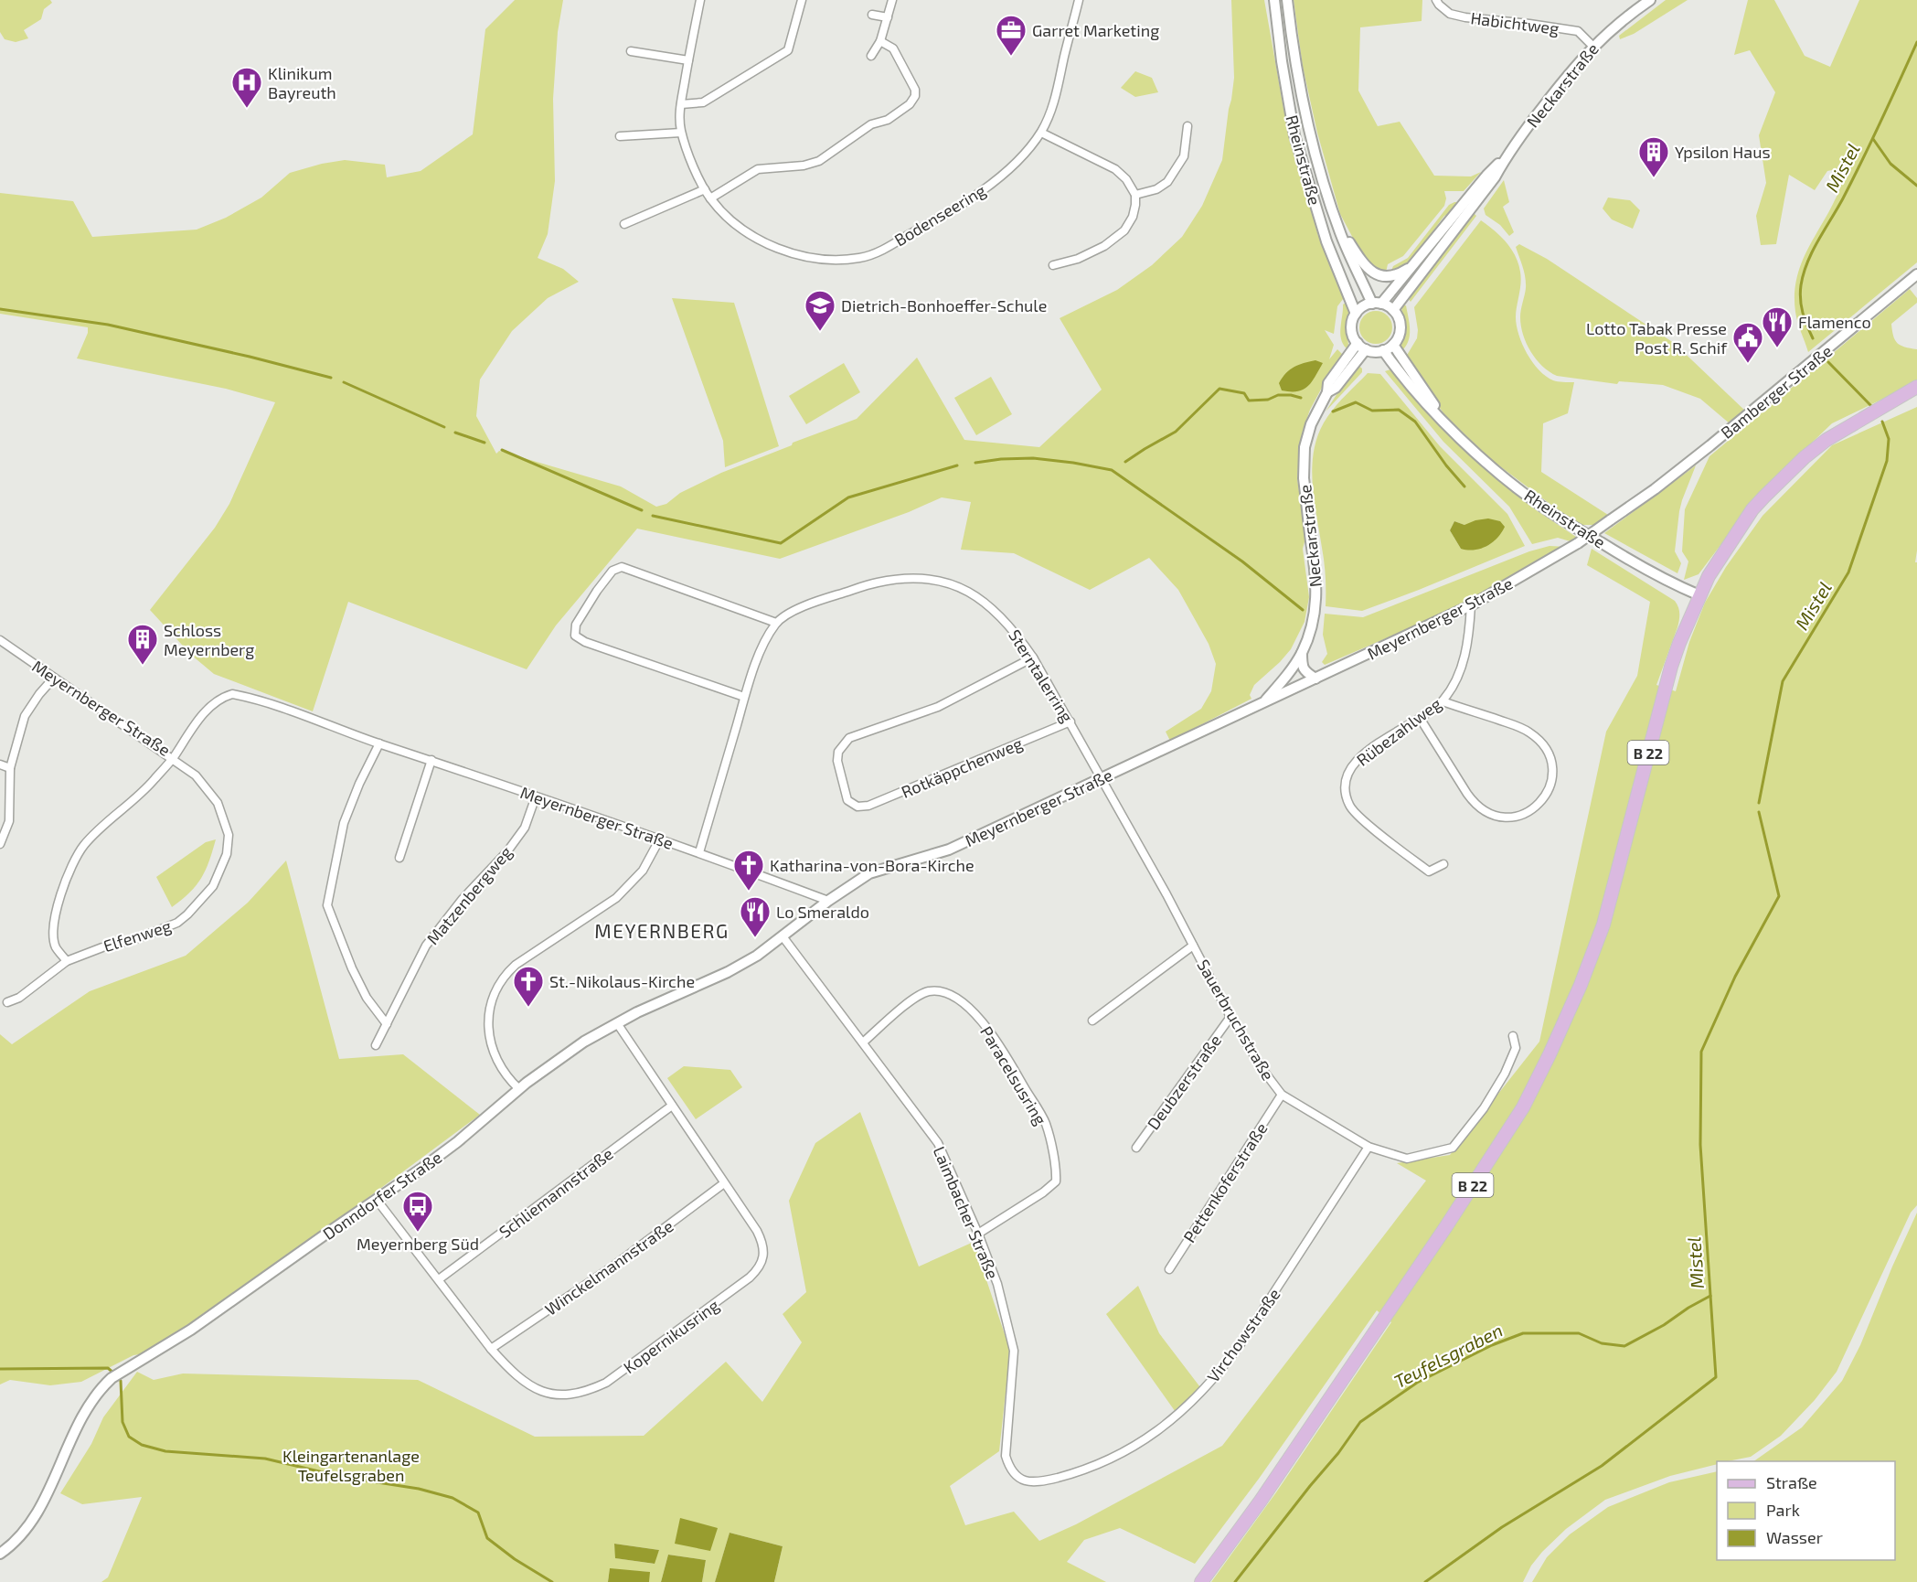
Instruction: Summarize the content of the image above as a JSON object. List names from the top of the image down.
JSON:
{
  "streets": {
    "main road": ["B 22"],
    "street": [
      "Habichtweg",
      "Neckarstraße",
      "Rheinstraße",
      "Bodenseering",
      "Bamberger Straße",
      "Meyernberger Straße",
      "Sterntalerring",
      "Rübezahlweg",
      "Rotkäppchenweg",
      "Matzenbergweg",
      "Elfenweg",
      "Sauerbruchstraße",
      "Paracelsusring",
      "Deubzerstraße",
      "Pettenkoferstraße",
      "Schliemannstraße",
      "Donndorfer Straße",
      "Laimbacher Straße",
      "Winckelmannstraße",
      "Virchowstraße",
      "Kopernikusring"
    ]
  },
  "crossings": [
    ["Habichtweg", "Neckarstraße"],
    ["Neckarstraße", "Rheinstraße"],
    ["Neckarstraße", "Meyernberger Straße"],
    ["Rheinstraße", "B 22"],
    ["Bamberger Straße", "Meyernberger Straße"],
    ["Meyernberger Straße", "Sterntalerring"],
    ["Meyernberger Straße", "Rübezahlweg"],
    ["Meyernberger Straße", "Matzenbergweg"],
    ["Meyernberger Straße", "Elfenweg"],
    ["Meyernberger Straße", "Sauerbruchstraße"],
    ["Meyernberger Straße", "Donndorfer Straße"],
    ["Sterntalerring", "Rotkäppchenweg"],
    ["Sterntalerring", "Sauerbruchstraße"],
    ["Sauerbruchstraße", "Deubzerstraße"],
    ["Sauerbruchstraße", "Pettenkoferstraße"],
    ["Sauerbruchstraße", "Virchowstraße"],
    ["Paracelsusring", "Laimbacher Straße"],
    ["Schliemannstraße", "Kopernikusring"],
    ["Donndorfer Straße", "Laimbacher Straße"],
    ["Donndorfer Straße", "Kopernikusring"],
    ["Laimbacher Straße", "Virchowstraße"],
    ["Winckelmannstraße", "Kopernikusring"]
  ],
  "districts": ["MEYERNBERG"],
  "water": ["Mistel", "Teufelsgraben"],
  "parks": ["Kleingartenanlage Teufelsgraben"],
  "places": {
    "office": ["Garret Marketing"],
    "hospital": ["Klinikum Bayreuth"],
    "building": ["Ypsilon Haus", "Schloss Meyernberg"],
    "school or university": ["Dietrich-Bonhoeffer-Schule"],
    "restaurant": ["Flamenco", "Lo Smeraldo"],
    "public building": ["Lotto Tabak Presse Post R. Schif"],
    "church": ["Katharina-von-Bora-Kirche", "St.-Nikolaus-Kirche"],
    "bus stop": ["Meyernberg Süd"]
  },
  "legend": ["Straße", "Park", "Wasser"]
}
